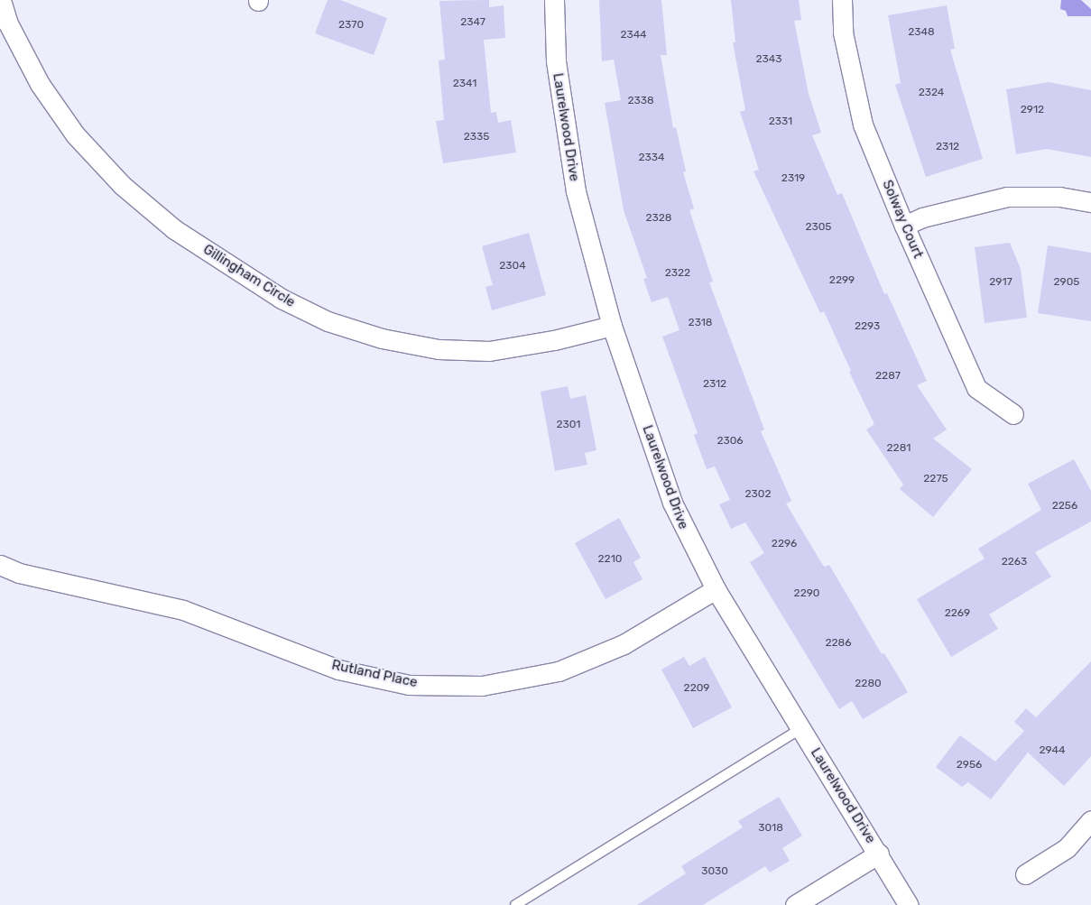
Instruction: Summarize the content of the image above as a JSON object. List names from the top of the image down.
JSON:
{
  "streets": {
    "street": [
      "Laurelwood Drive",
      "Solway Court",
      "Gillingham Circle",
      "Rutland Place"
    ]
  },
  "crossings": [
    ["Laurelwood Drive", "Gillingham Circle"],
    ["Laurelwood Drive", "Rutland Place"]
  ],
  "house_numbers": [
    "2347",
    "2370",
    "2348",
    "2344",
    "2343",
    "2341",
    "2324",
    "2338",
    "2912",
    "2331",
    "2335",
    "2312",
    "2334",
    "2319",
    "2328",
    "2305",
    "2304",
    "2322",
    "2299",
    "2917",
    "2905",
    "2318",
    "2293",
    "2287",
    "2312",
    "2301",
    "2306",
    "2281",
    "2275",
    "2302",
    "2256",
    "2296",
    "2210",
    "2263",
    "2290",
    "2269",
    "2286",
    "2280",
    "2209",
    "2944",
    "2956",
    "3018",
    "3030"
  ]
}
